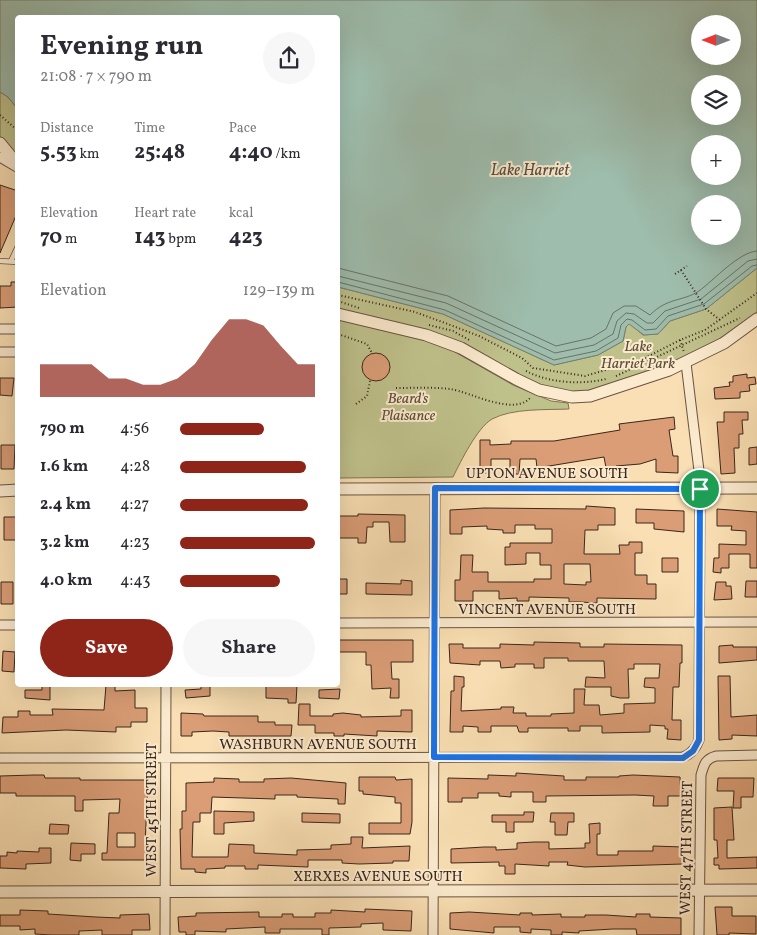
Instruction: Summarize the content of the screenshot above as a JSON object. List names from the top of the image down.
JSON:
{
  "streets": {
    "street": [
      "UPTON AVENUE SOUTH",
      "VINCENT AVENUE SOUTH",
      "WASHBURN AVENUE SOUTH",
      "WEST 45TH STREET",
      "WEST 47TH STREET",
      "XERXES AVENUE SOUTH"
    ]
  },
  "crossings": [
    ["VINCENT AVENUE SOUTH", "WASHBURN AVENUE SOUTH"],
    ["WASHBURN AVENUE SOUTH", "WEST 45TH STREET"],
    ["WEST 45TH STREET", "XERXES AVENUE SOUTH"],
    ["WEST 47TH STREET", "XERXES AVENUE SOUTH"]
  ],
  "water": ["Lake Harriet"],
  "parks": ["Lake Harriet Park", "Beard's Plaisance"],
  "north": "left",
  "page": {
    "map_buttons": ["+", "−"],
    "heading": ["Evening run", "21:08 · 7 × 790 m"],
    "stats": [
      ["Distance", "5.53 km"],
      ["Time", "25:48"],
      ["Pace", "4:40 /km"],
      ["Elevation", "70 m"],
      ["Heart rate", "143 bpm"],
      ["kcal", "423"]
    ],
    "chart": ["Elevation", "129–139 m"],
    "list": [
      {
        "name": "790 m",
        "note": "4:56"
      },
      {
        "name": "1.6 km",
        "note": "4:28"
      },
      {
        "name": "2.4 km",
        "note": "4:27"
      },
      {
        "name": "3.2 km",
        "note": "4:23"
      },
      {
        "name": "4.0 km",
        "note": "4:43"
      }
    ],
    "buttons": ["Save", "Share"]
  }
}
